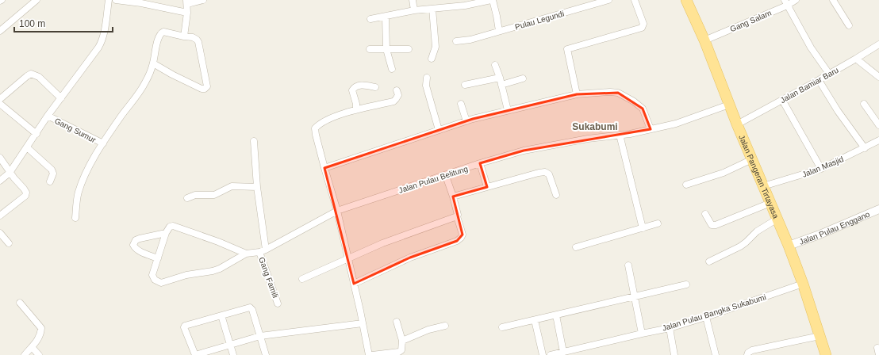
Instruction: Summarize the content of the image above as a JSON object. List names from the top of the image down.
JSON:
{
  "streets": {
    "main road": ["Jalan Pangeran Tirtayasa"],
    "street": [
      "Pulau Legundi",
      "Gang Salam",
      "Jalan Bamiar Baru",
      "Gang Sumur",
      "Jalan Masjid",
      "Jalan Pulau Belitung",
      "Jalan Pulau Enggano",
      "Gang Famili",
      "Jalan Pulau Bangka Sukabumi"
    ]
  },
  "crossings": [
    ["Gang Salam", "Jalan Pangeran Tirtayasa"],
    ["Jalan Bamiar Baru", "Jalan Pangeran Tirtayasa"],
    ["Jalan Masjid", "Jalan Pangeran Tirtayasa"],
    ["Jalan Pangeran Tirtayasa", "Jalan Pulau Belitung"],
    ["Jalan Pangeran Tirtayasa", "Jalan Pulau Enggano"],
    ["Jalan Pangeran Tirtayasa", "Jalan Pulau Bangka Sukabumi"],
    ["Jalan Pulau Belitung", "Gang Famili"]
  ],
  "districts": ["Sukabumi"],
  "scale_bar": "100 m"
}
